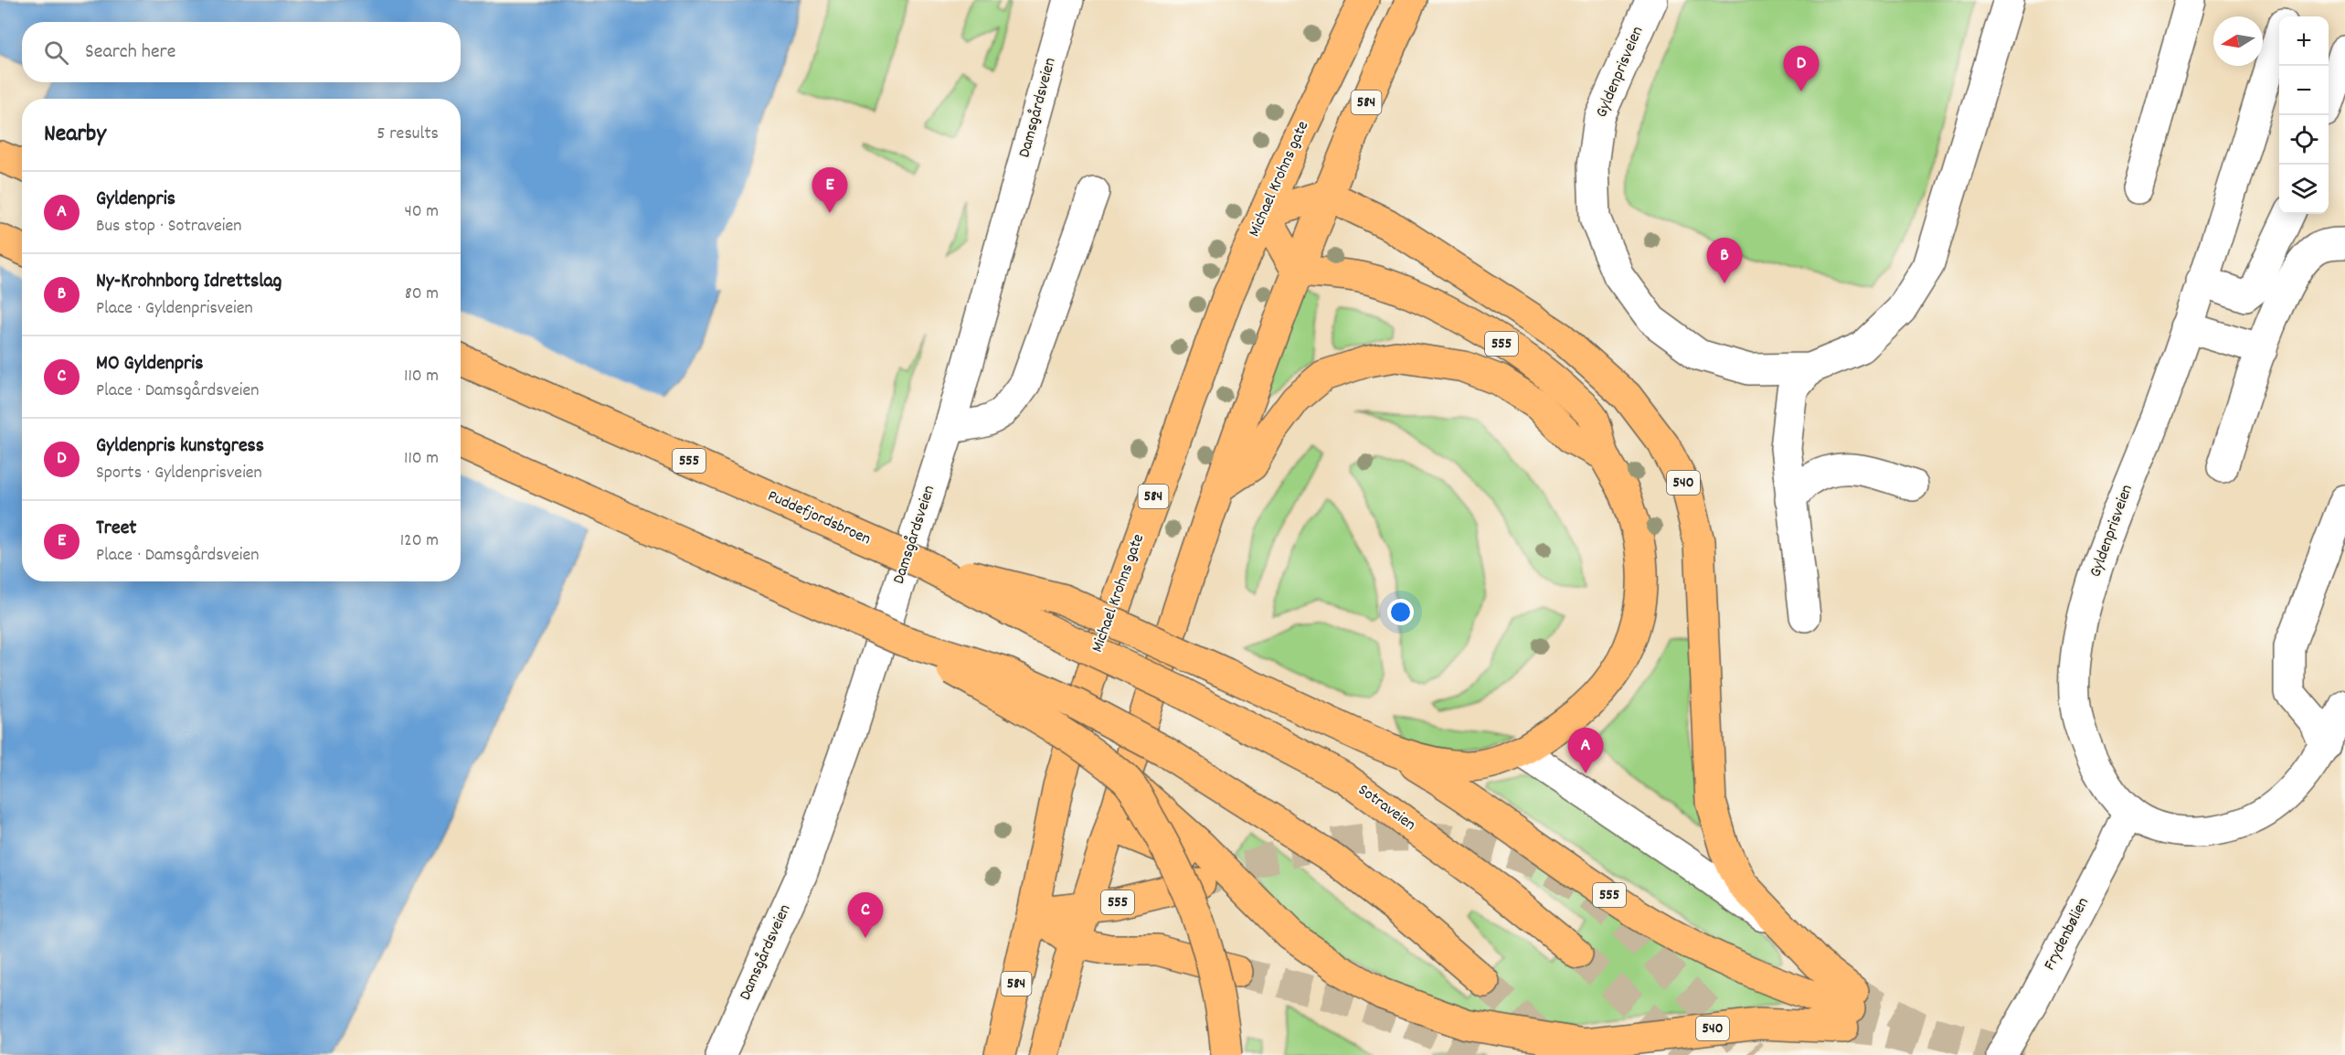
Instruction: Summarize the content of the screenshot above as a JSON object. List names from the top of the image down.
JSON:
{
  "streets": {
    "main road": [
      "584",
      "Michael Krohns gate",
      "555",
      "540",
      "Puddefjordsbroen",
      "Sotraveien"
    ],
    "street": ["Gyldenprisveien", "Damsgårdsveien", "Frydenbølien"]
  },
  "crossings": [
    ["Gyldenprisveien", "Frydenbølien"],
    ["584", "555"],
    ["584", "540"],
    ["Michael Krohns gate", "555"],
    ["555", "540"],
    ["555", "Puddefjordsbroen"],
    ["Puddefjordsbroen", "Sotraveien"]
  ],
  "north": "left",
  "page": {
    "map_buttons": ["+", "−"],
    "search": "Search here",
    "pins": [
      "D",
      "E",
      "B",
      "A",
      "C"
    ],
    "heading": ["Nearby", "5 results"],
    "list": [
      {
        "mark": "A",
        "name": "Gyldenpris",
        "note": "Bus stop · Sotraveien",
        "value": "40 m"
      },
      {
        "mark": "B",
        "name": "Ny-Krohnborg Idrettslag",
        "note": "Place · Gyldenprisveien",
        "value": "80 m"
      },
      {
        "mark": "C",
        "name": "MO Gyldenpris",
        "note": "Place · Damsgårdsveien",
        "value": "110 m"
      },
      {
        "mark": "D",
        "name": "Gyldenpris kunstgress",
        "note": "Sports · Gyldenprisveien",
        "value": "110 m"
      },
      {
        "mark": "E",
        "name": "Treet",
        "note": "Place · Damsgårdsveien",
        "value": "120 m"
      }
    ]
  }
}
